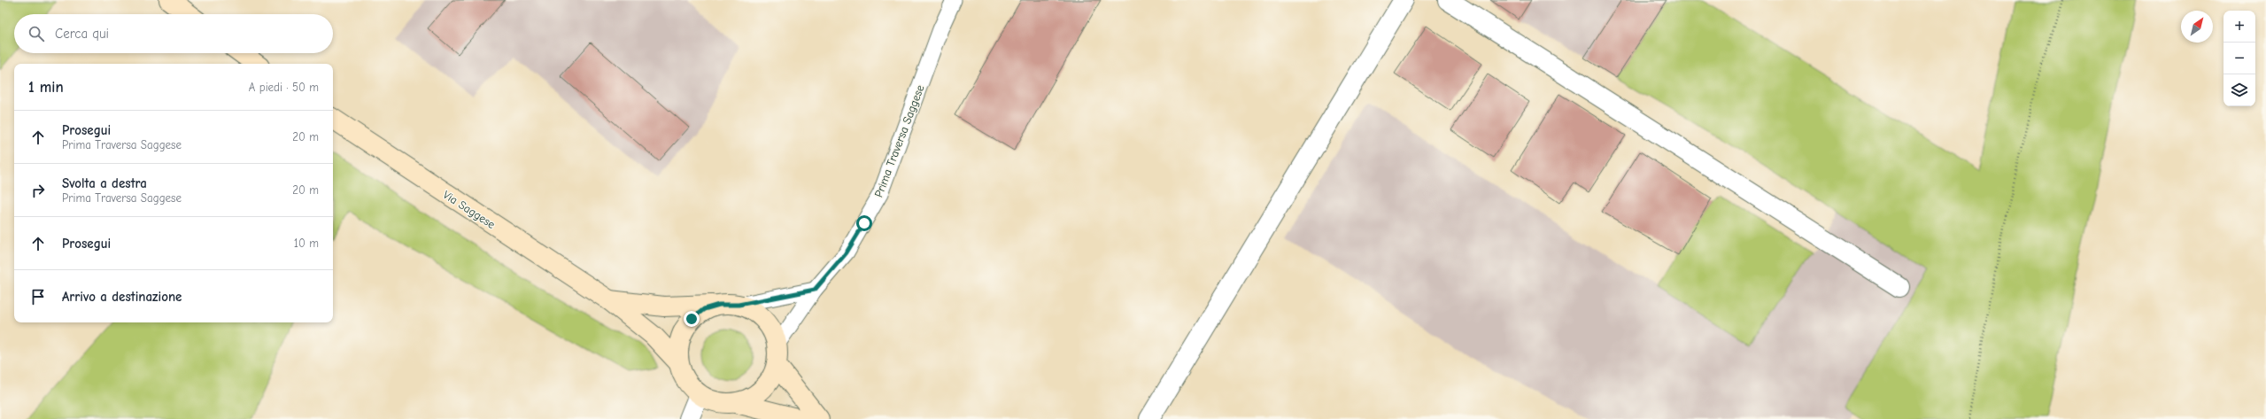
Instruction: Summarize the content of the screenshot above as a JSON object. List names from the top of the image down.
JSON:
{
  "streets": {
    "main road": ["Via Saggese"],
    "lane": ["Prima Traversa Saggese"]
  },
  "crossings": [
    ["Prima Traversa Saggese", "Via Saggese"]
  ],
  "north": "top right",
  "page": {
    "map_buttons": ["+", "−"],
    "search": "Cerca qui",
    "heading": ["1 min", "A piedi · 50 m"],
    "list": [
      ["Prosegui", "Prima Traversa Saggese", "20 m"],
      ["Svolta a destra", "Prima Traversa Saggese", "20 m"],
      ["Prosegui", "10 m"],
      "Arrivo a destinazione"
    ]
  }
}
